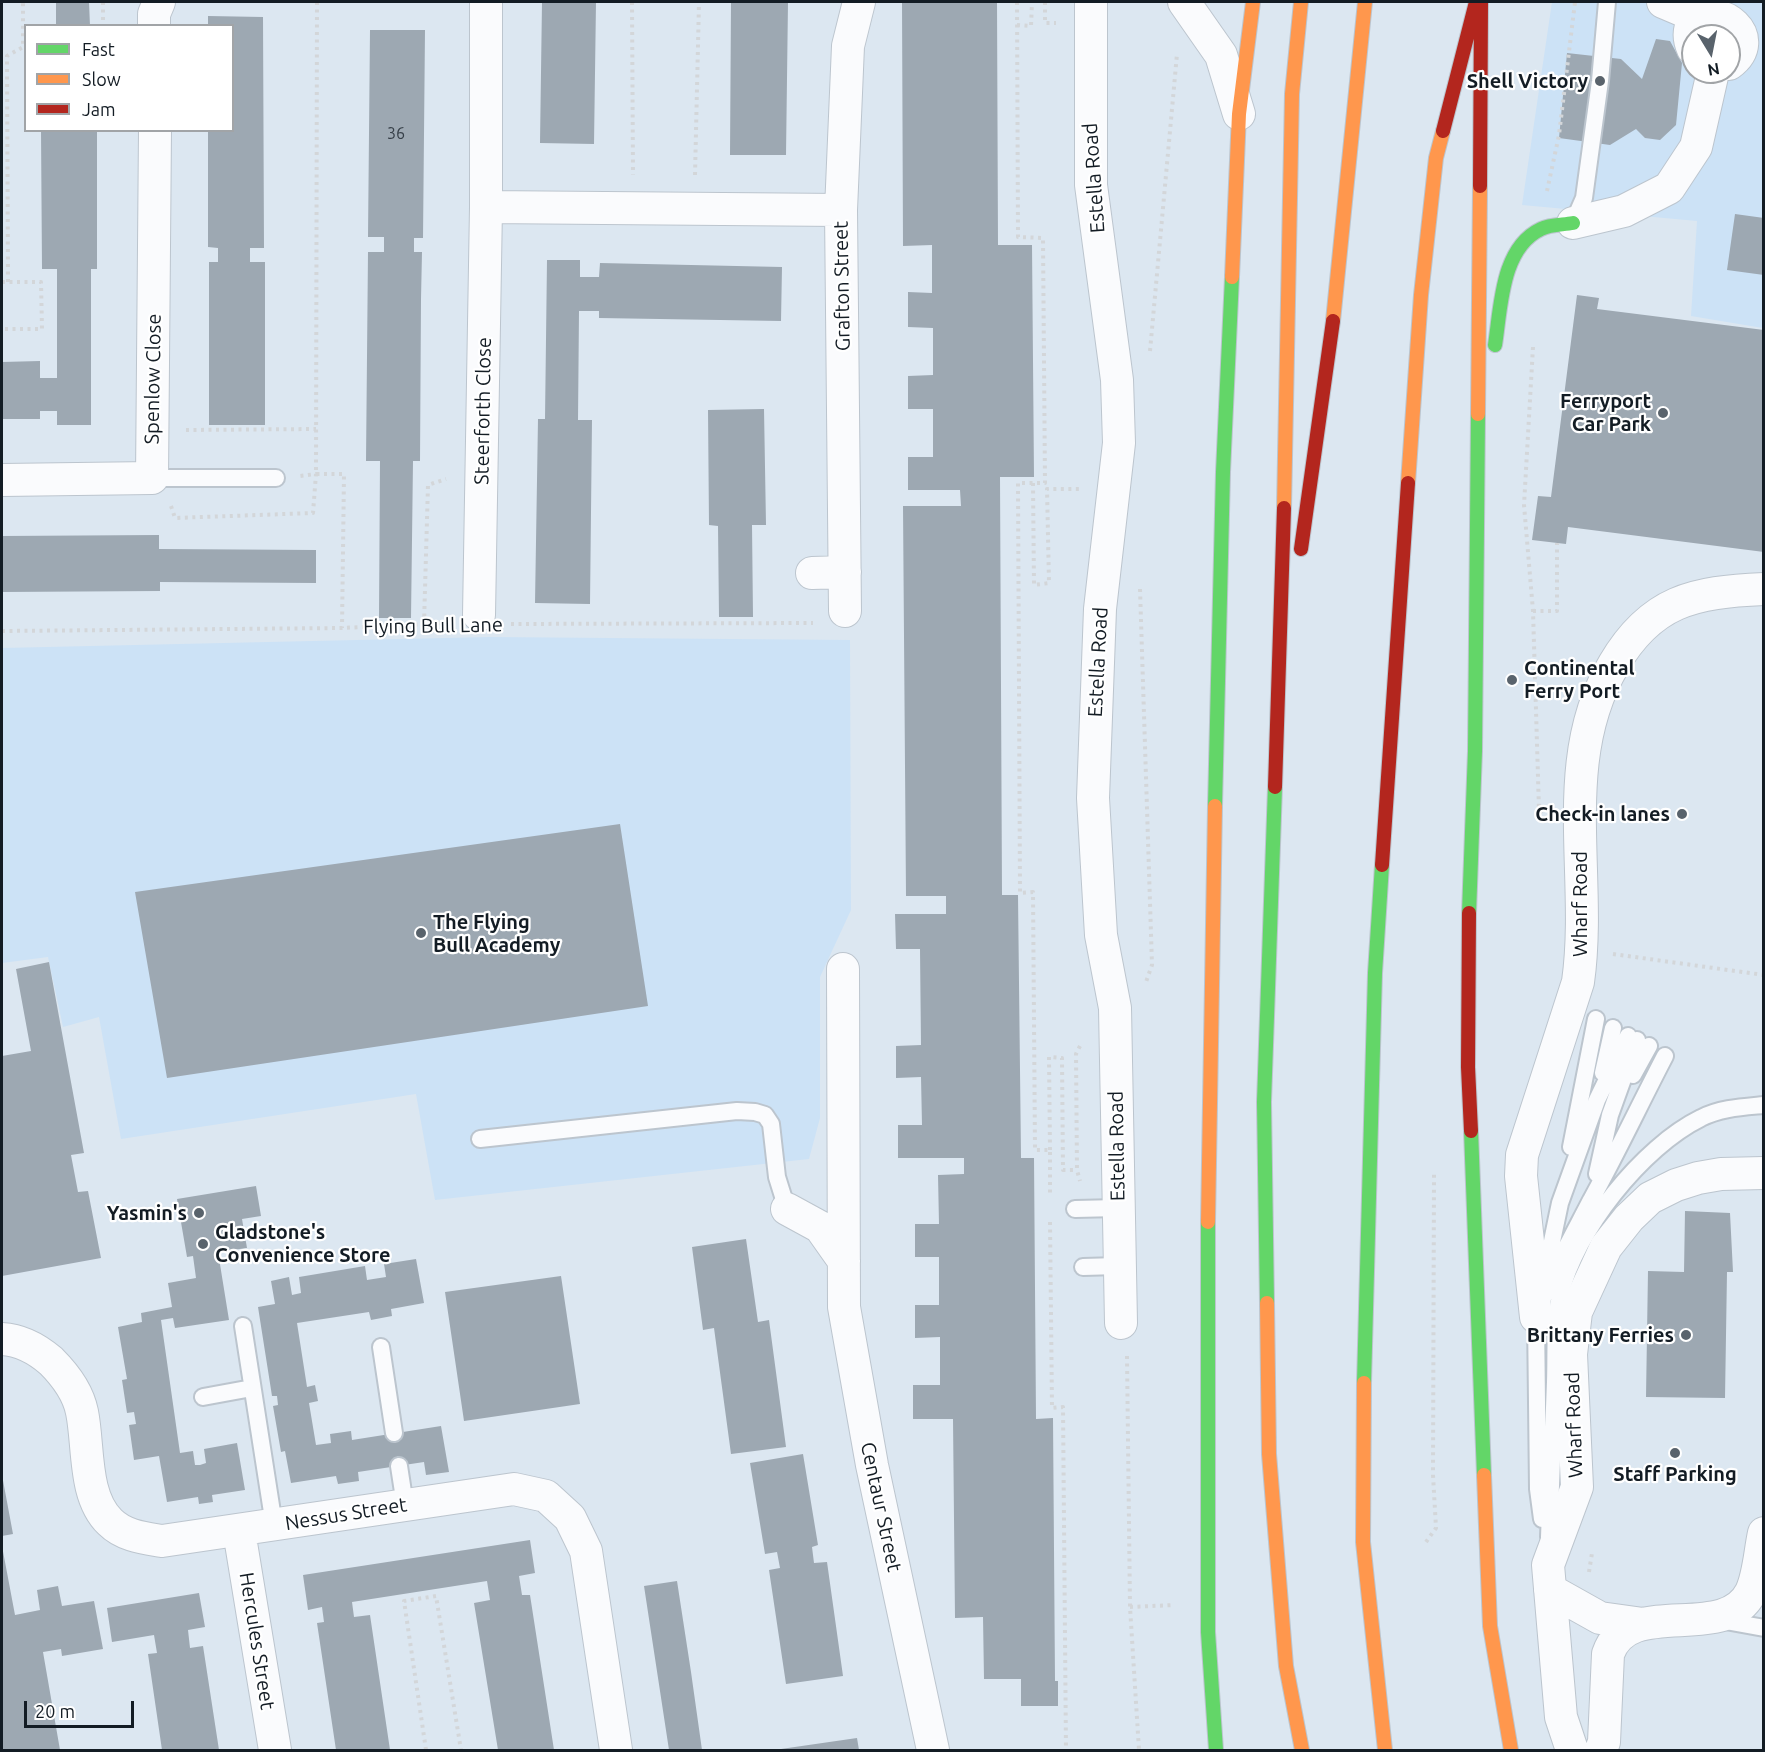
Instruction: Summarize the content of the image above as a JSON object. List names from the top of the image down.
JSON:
{
  "streets": {
    "street": [
      "Estella Road",
      "Grafton Street",
      "Spenlow Close",
      "Steerforth Close",
      "Wharf Road",
      "Centaur Street",
      "Nessus Street",
      "Hercules Street"
    ],
    "path": ["Flying Bull Lane"]
  },
  "crossings": [
    ["Grafton Street", "Flying Bull Lane"],
    ["Steerforth Close", "Flying Bull Lane"],
    ["Nessus Street", "Hercules Street"]
  ],
  "places": [
    "Shell Victory",
    "Ferryport Car Park",
    "Continental Ferry Port",
    "Check-in lanes",
    "The Flying Bull Academy",
    "Yasmin's",
    "Gladstone's Convenience Store",
    "Brittany Ferries",
    "Staff Parking"
  ],
  "house_numbers": ["36"],
  "legend": ["Fast", "Slow", "Jam"],
  "scale_bar": "20 m",
  "north": "bottom"
}
